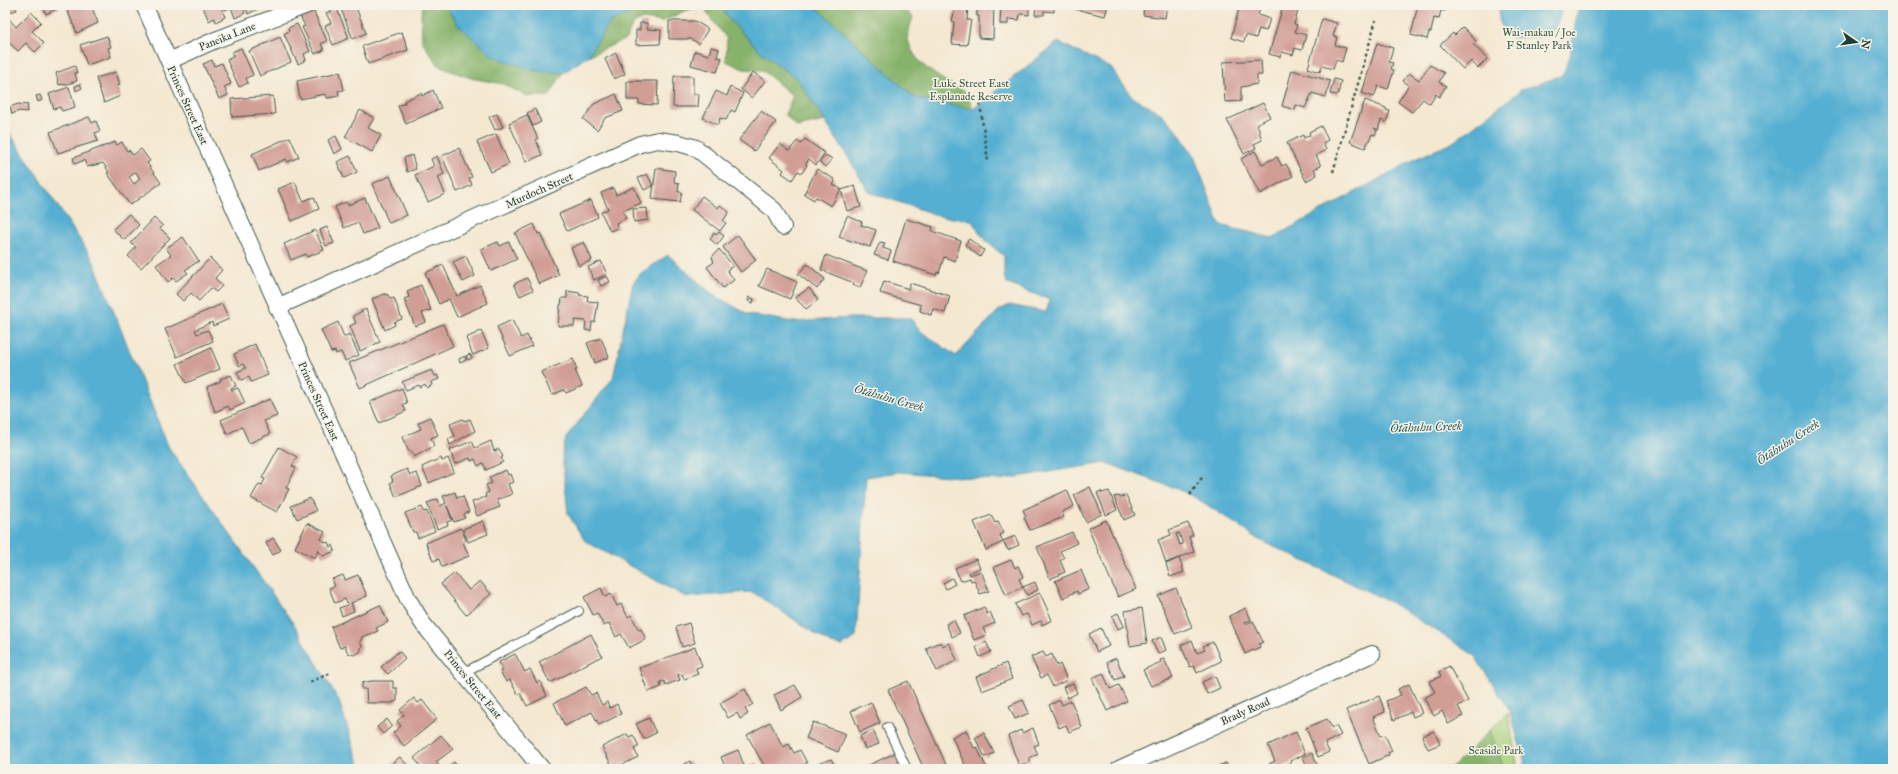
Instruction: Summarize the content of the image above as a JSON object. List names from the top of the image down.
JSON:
{
  "streets": {
    "street": [
      "Paneika Lane",
      "Princes Street East",
      "Murdoch Street",
      "Brady Road"
    ]
  },
  "crossings": [
    ["Paneika Lane", "Princes Street East"],
    ["Princes Street East", "Murdoch Street"]
  ],
  "water": ["Ōtāhuhu Creek"],
  "parks": ["Wai-makau / Joe F Stanley Park", "Luke Street East Esplanade Reserve", "Seaside Park"],
  "north": "right"
}
